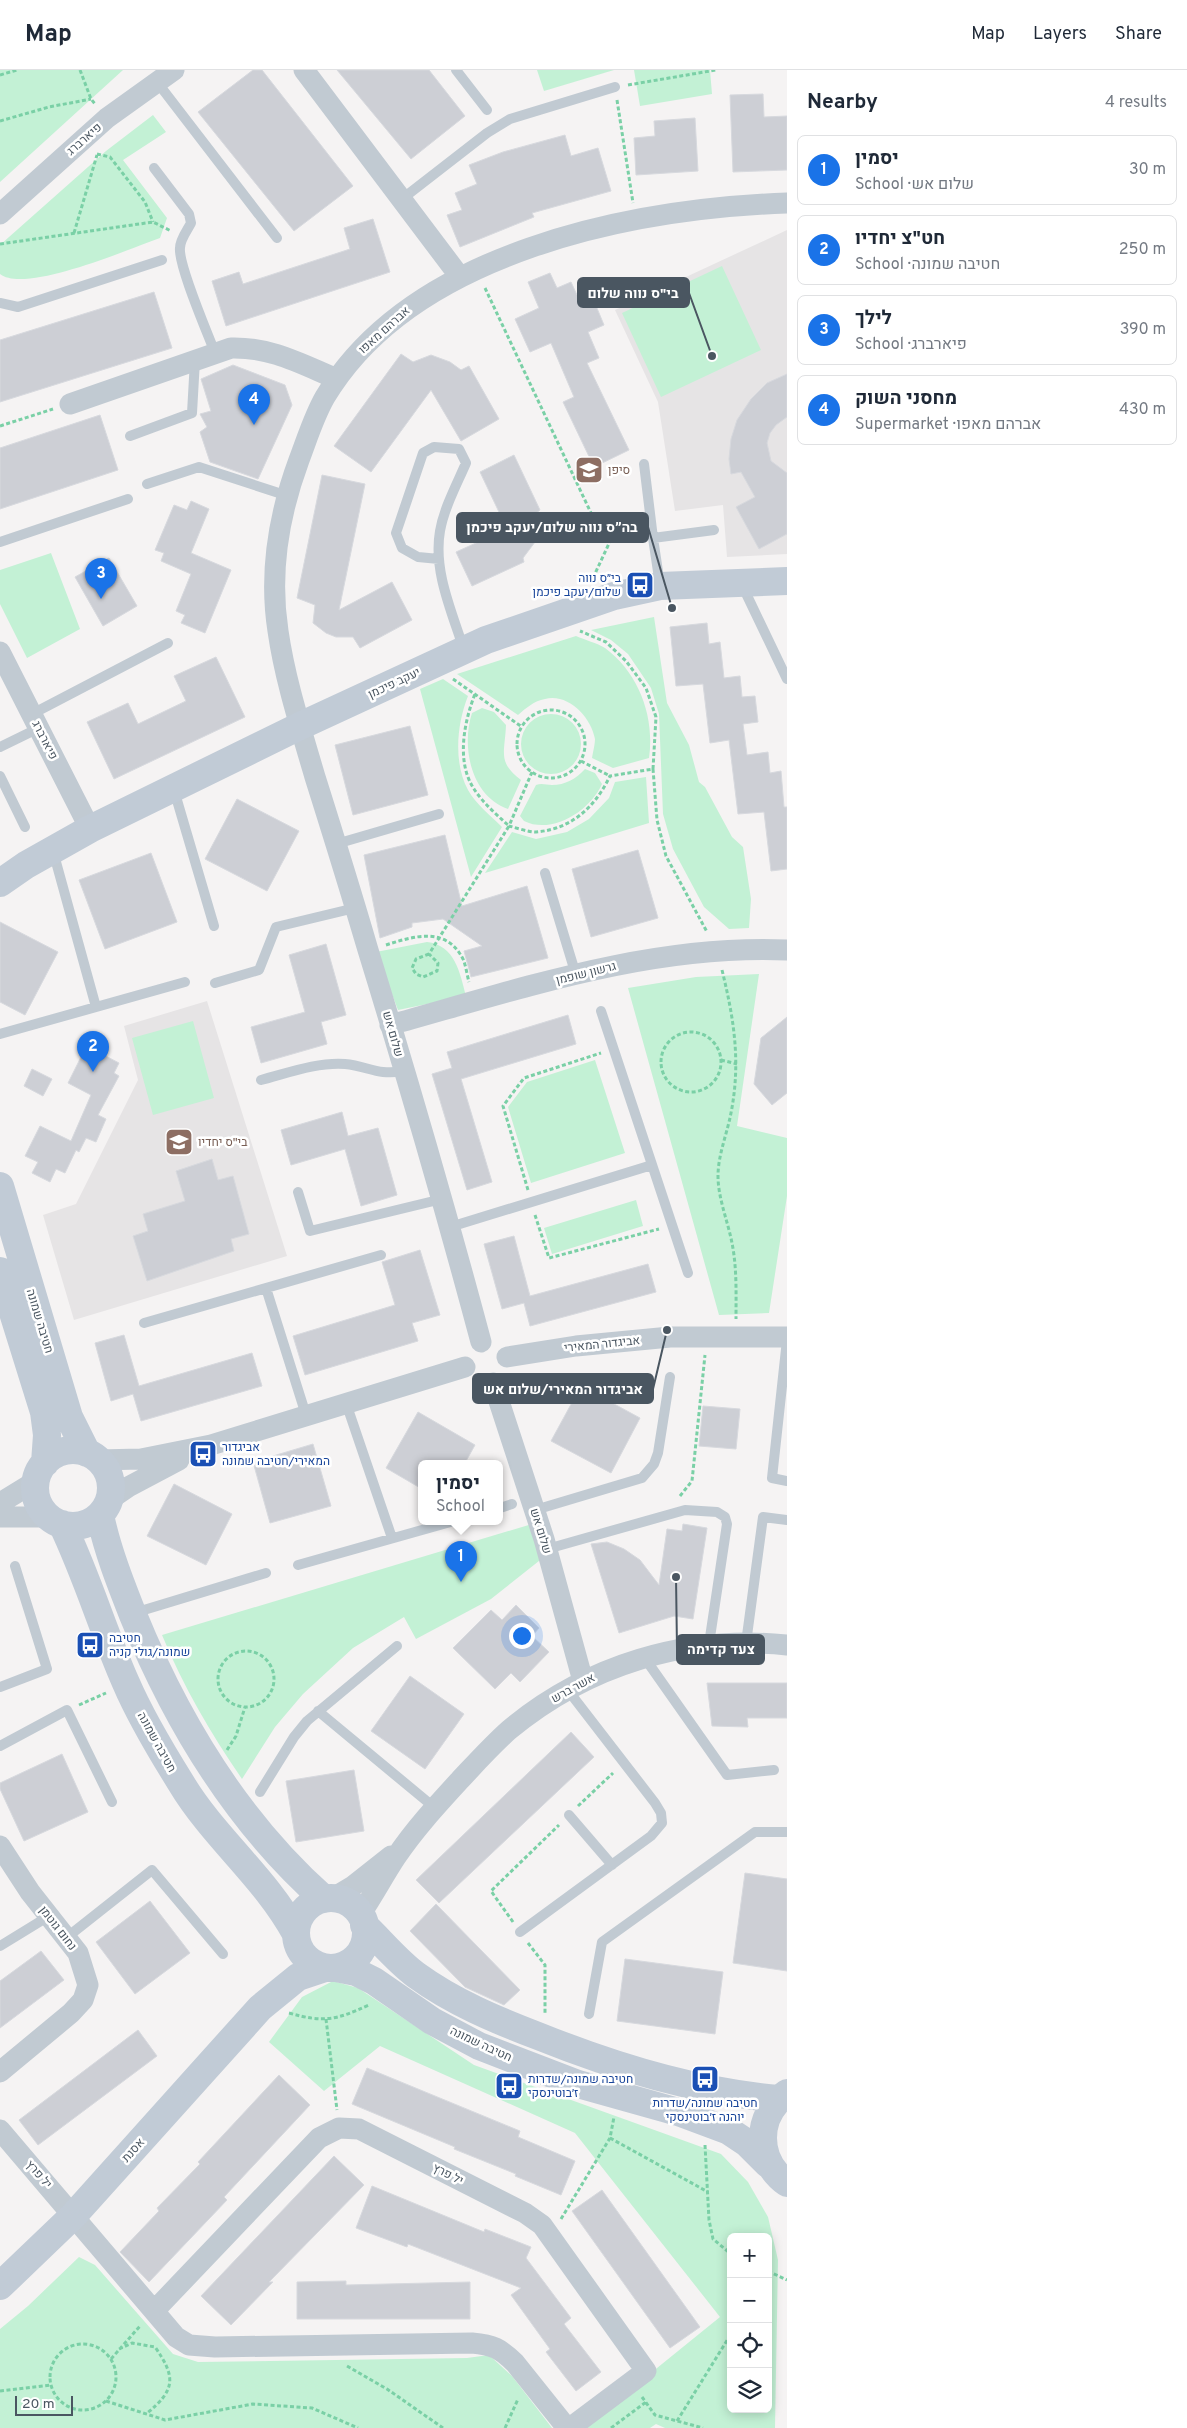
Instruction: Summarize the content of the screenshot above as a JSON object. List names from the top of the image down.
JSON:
{
  "streets": {
    "street": [
      "פיארברג",
      "אברהם מאפו",
      "יעקב פיכמן",
      "גרשון שופמן",
      "שלום אש",
      "חטיבה שמונה",
      "אביגדור המאירי",
      "אשר ברש",
      "נחום גוטמן",
      "אסנת",
      "יל פרץ"
    ]
  },
  "crossings": [
    ["פיארברג", "יעקב פיכמן"],
    ["אברהם מאפו", "יעקב פיכמן"],
    ["אברהם מאפו", "שלום אש"],
    ["יעקב פיכמן", "שלום אש"],
    ["גרשון שופמן", "שלום אש"],
    ["שלום אש", "אביגדור המאירי"],
    ["שלום אש", "אשר ברש"],
    ["חטיבה שמונה", "אשר ברש"],
    ["חטיבה שמונה", "אסנת"],
    ["אשר ברש", "אסנת"],
    ["אסנת", "יל פרץ"]
  ],
  "places": {
    "other": [
      "בי\"ס נווה שלום",
      "בה״ס נווה שלום/יעקב פיכמן",
      "אביגדור המאירי/שלום אש",
      "צעד קדימה"
    ],
    "school or university": ["סיפן", "בי\"ס יחדיו"],
    "bus stop": [
      "בי״ס נווה שלום/יעקב פיכמן",
      "אביגדור המאירי/חטיבה שמונה",
      "חטיבה שמונה/גולי קניה",
      "חטיבה שמונה/שדרות יוהנה ז׳בוטינסקי",
      "חטיבה שמונה/שדרות ז׳בוטינסקי"
    ]
  },
  "scale_bar": "20 m",
  "page": {
    "header": "Map",
    "nav": ["Map", "Layers", "Share"],
    "heading": ["Nearby", "4 results"],
    "list": [
      {
        "mark": "1",
        "name": "יסמין",
        "note": "School · שלום אש",
        "value": "30 m"
      },
      {
        "mark": "2",
        "name": "חט\"צ יחדיו",
        "note": "School · חטיבה שמונה",
        "value": "250 m"
      },
      {
        "mark": "3",
        "name": "לילך",
        "note": "School · פיארברג",
        "value": "390 m"
      },
      {
        "mark": "4",
        "name": "מחסני השוק",
        "note": "Supermarket · אברהם מאפו",
        "value": "430 m"
      }
    ],
    "pins": [
      "4",
      "3",
      "2",
      "1"
    ],
    "popup": ["יסמין", "School"],
    "map_buttons": ["+", "−"],
    "scale": "20 m"
  }
}
